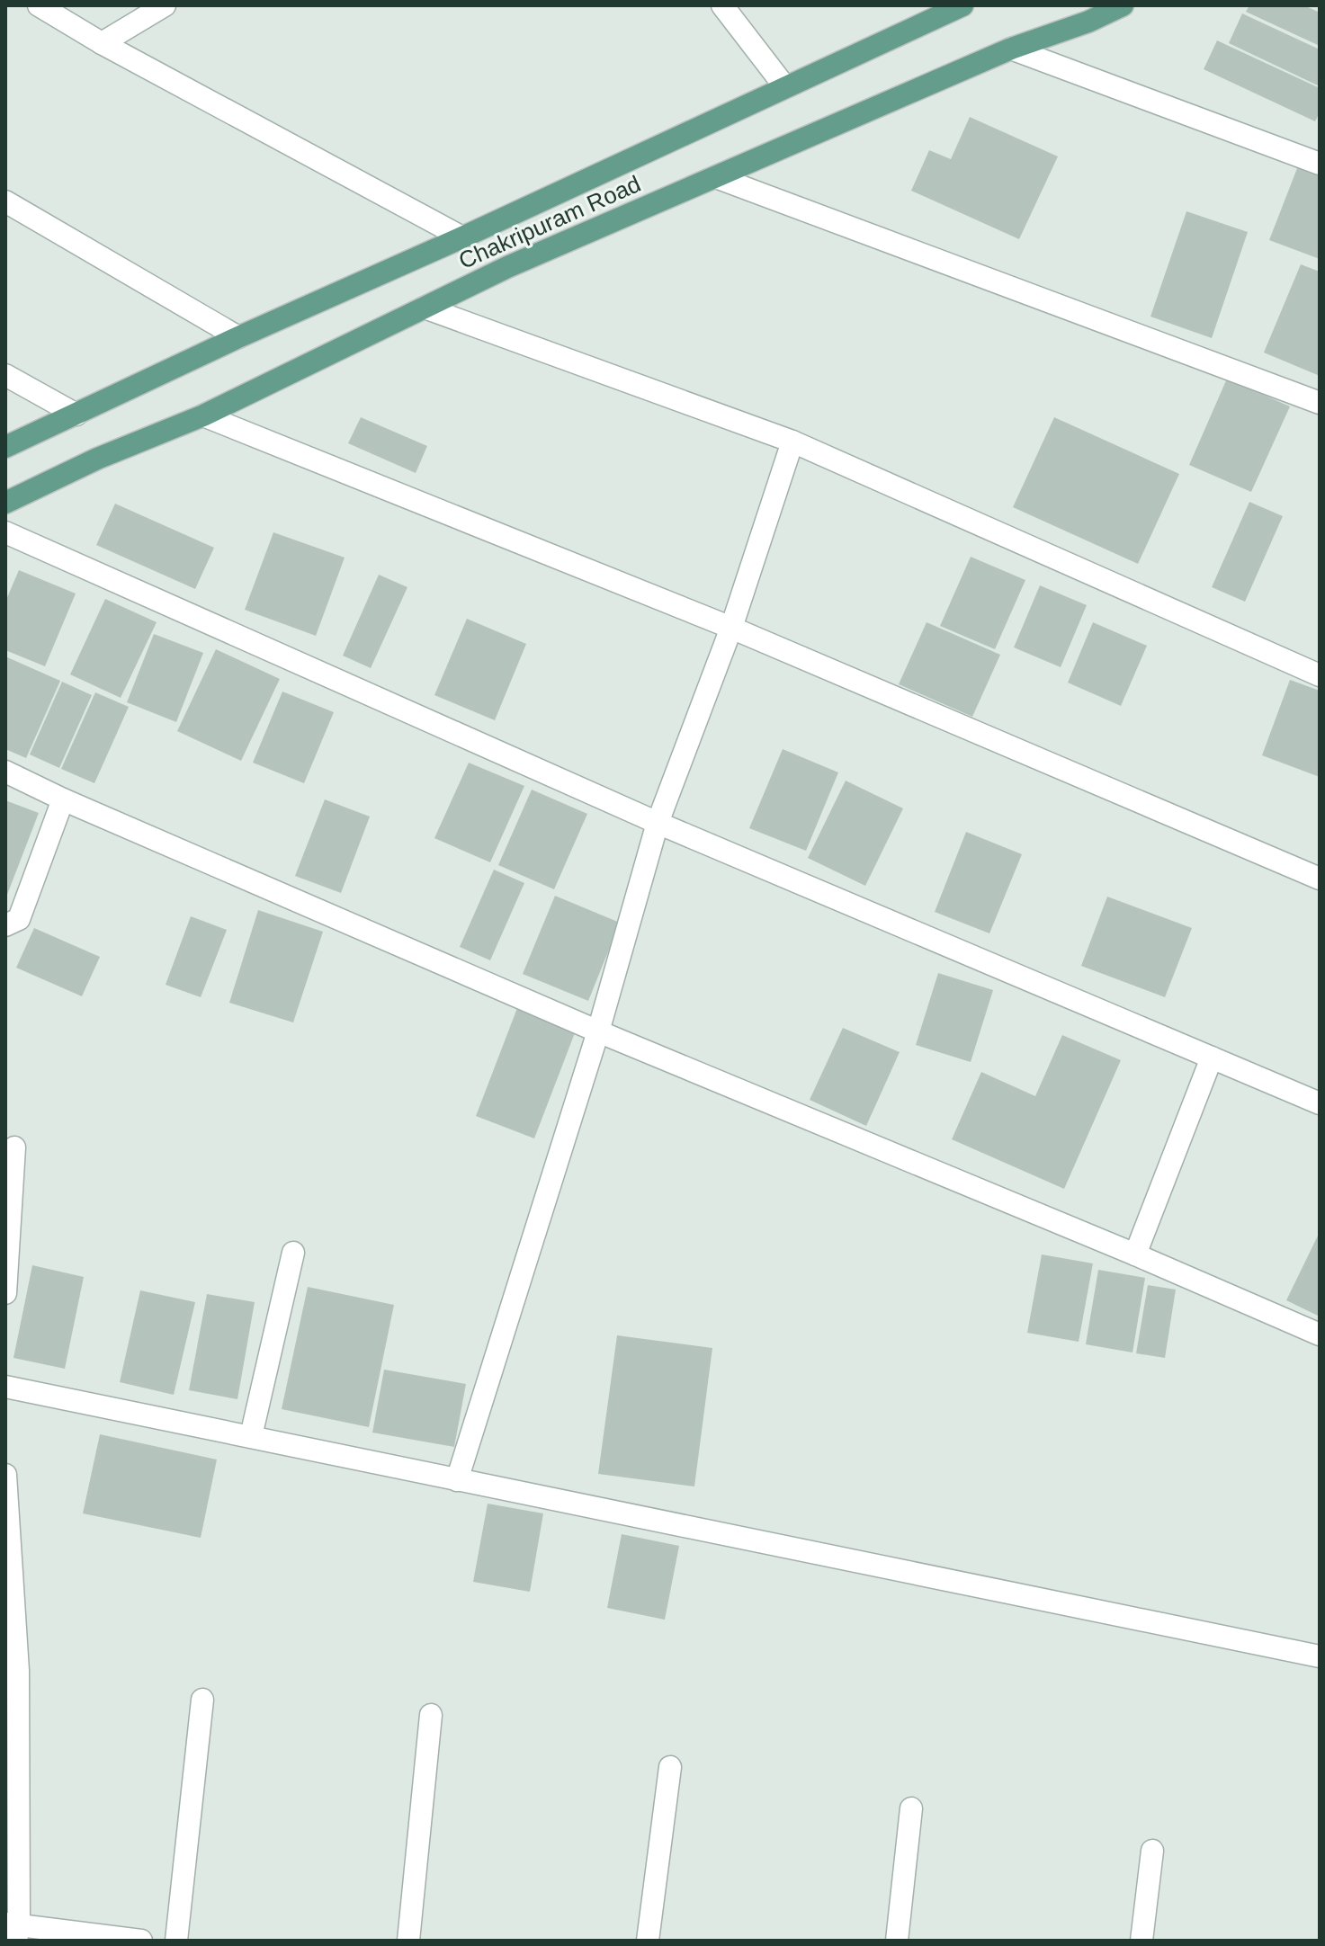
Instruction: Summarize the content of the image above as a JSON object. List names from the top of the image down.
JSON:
{
  "streets": {
    "main road": ["Chakripuram Road"]
  }
}
